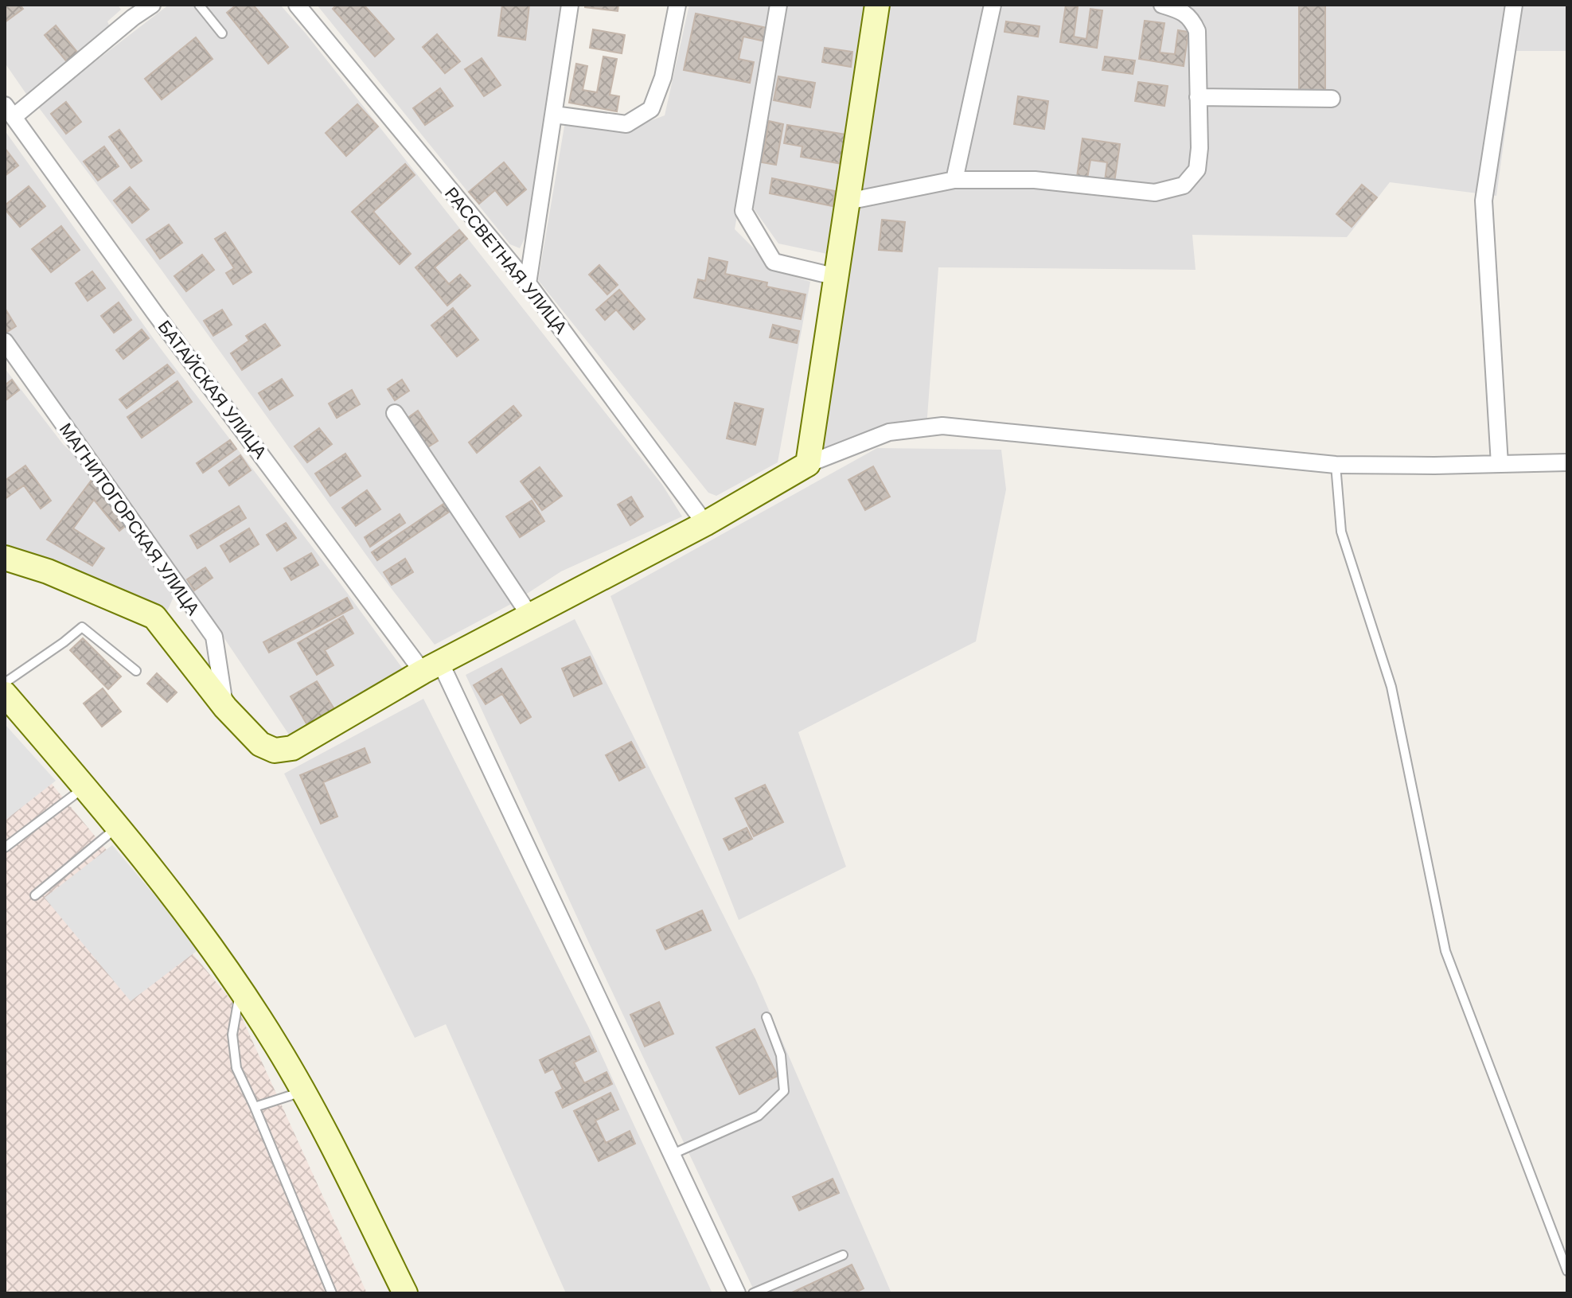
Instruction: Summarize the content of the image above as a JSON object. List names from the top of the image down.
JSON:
{
  "streets": {
    "street": ["РАССВЕТНАЯ УЛИЦА", "БАТАЙСКАЯ УЛИЦА", "МАГНИТОГОРСКАЯ УЛИЦА"]
  }
}
